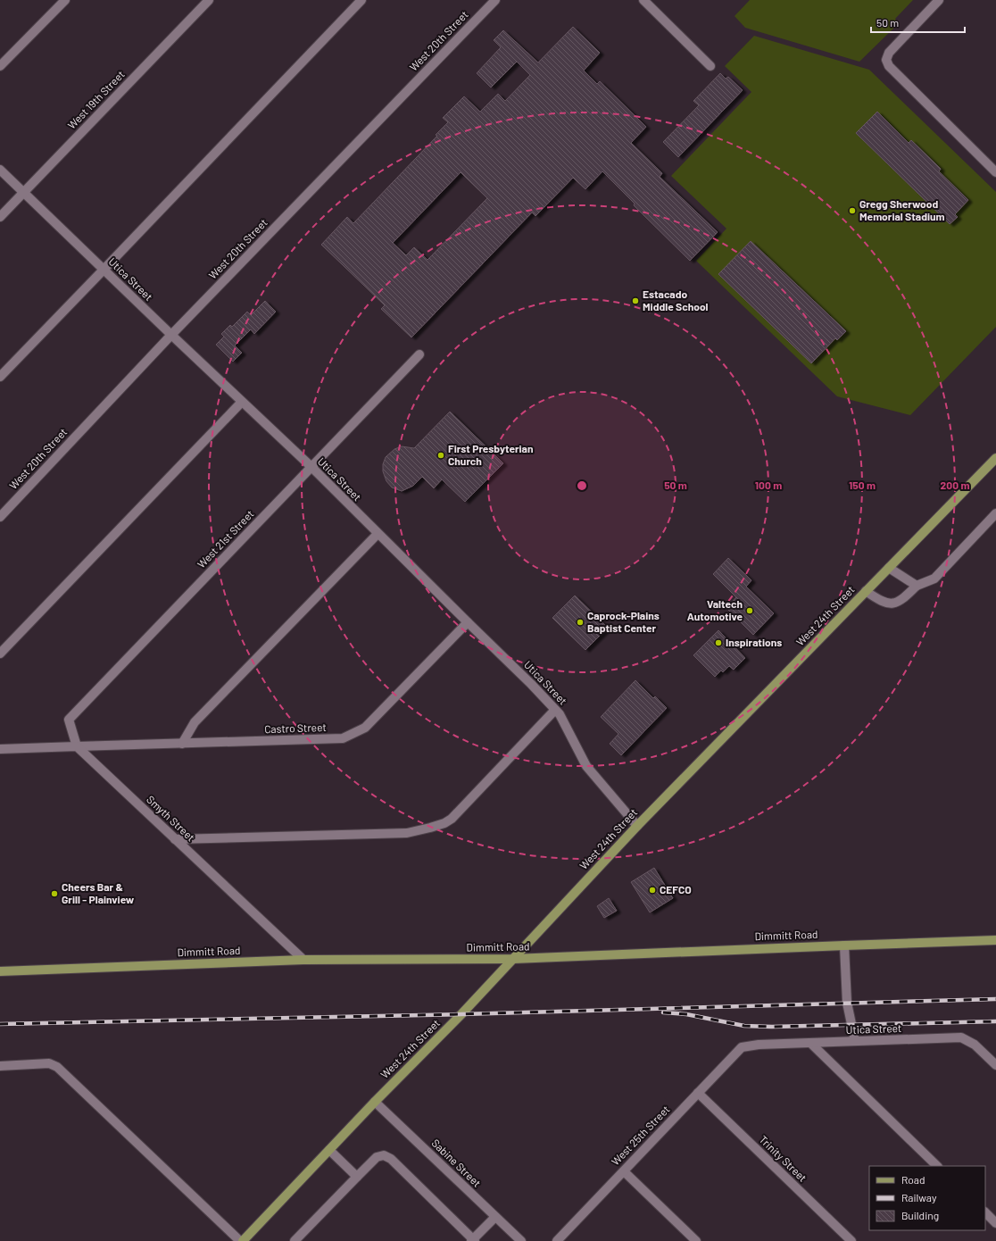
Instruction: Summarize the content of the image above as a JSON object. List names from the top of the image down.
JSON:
{
  "streets": {
    "main road": ["West 24th Street", "Dimmitt Road"],
    "street": [
      "West 20th Street",
      "West 19th Street",
      "Utica Street",
      "West 21st Street",
      "Castro Street",
      "Smyth Street",
      "West 25th Street",
      "Trinity Street",
      "Sabine Street"
    ]
  },
  "crossings": [
    ["West 20th Street", "Utica Street"],
    ["West 19th Street", "Utica Street"],
    ["Utica Street", "West 21st Street"],
    ["Utica Street", "West 24th Street"],
    ["Utica Street", "Castro Street"],
    ["Utica Street", "West 25th Street"],
    ["West 21st Street", "Castro Street"],
    ["West 21st Street", "Smyth Street"],
    ["West 24th Street", "Dimmitt Road"],
    ["West 24th Street", "Sabine Street"],
    ["Castro Street", "Smyth Street"],
    ["Smyth Street", "Dimmitt Road"],
    ["West 25th Street", "Trinity Street"]
  ],
  "places": [
    "Gregg Sherwood Memorial Stadium",
    "Estacado Middle School",
    "First Presbyterian Church",
    "Valtech Automotive",
    "Caprock-Plains Baptist Center",
    "Inspirations",
    "CEFCO",
    "Cheers Bar & Grill - Plainview"
  ],
  "legend": ["Road", "Railway", "Building"],
  "scale_bar": "50 m",
  "rings": [
    "50 m",
    "100 m",
    "150 m",
    "200 m"
  ]
}
